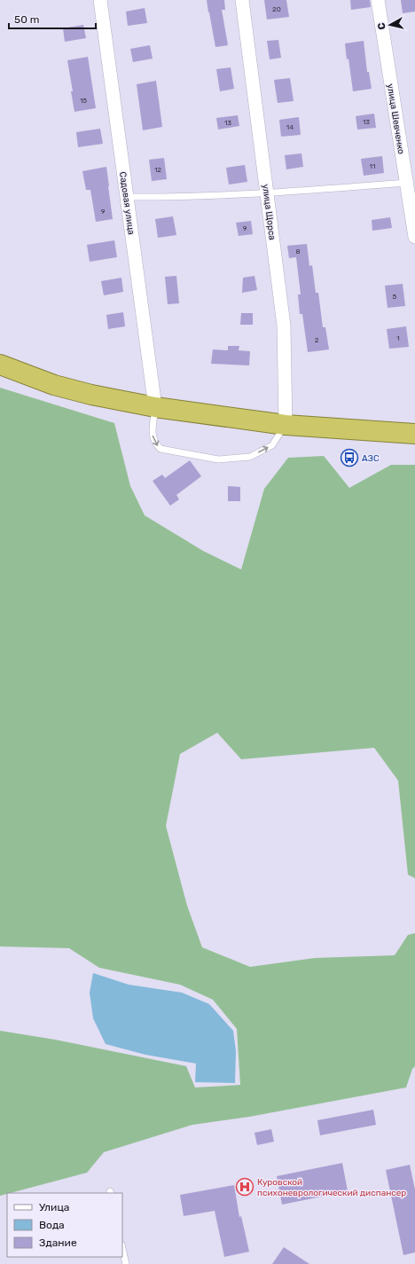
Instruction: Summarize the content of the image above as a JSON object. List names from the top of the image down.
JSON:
{
  "streets": {
    "street": ["улица Шевченко", "Садовая улица", "улица Щорса"]
  },
  "places": {
    "bus stop": ["АЗС"],
    "hospital": ["Куровской психоневрологический диспансер"]
  },
  "house_numbers": [
    "20",
    "15",
    "13",
    "13",
    "14",
    "11",
    "12",
    "9",
    "9",
    "8",
    "5",
    "1",
    "2"
  ],
  "legend": ["Улица", "Вода", "Здание"],
  "scale_bar": "50 m",
  "north": "left"
}
